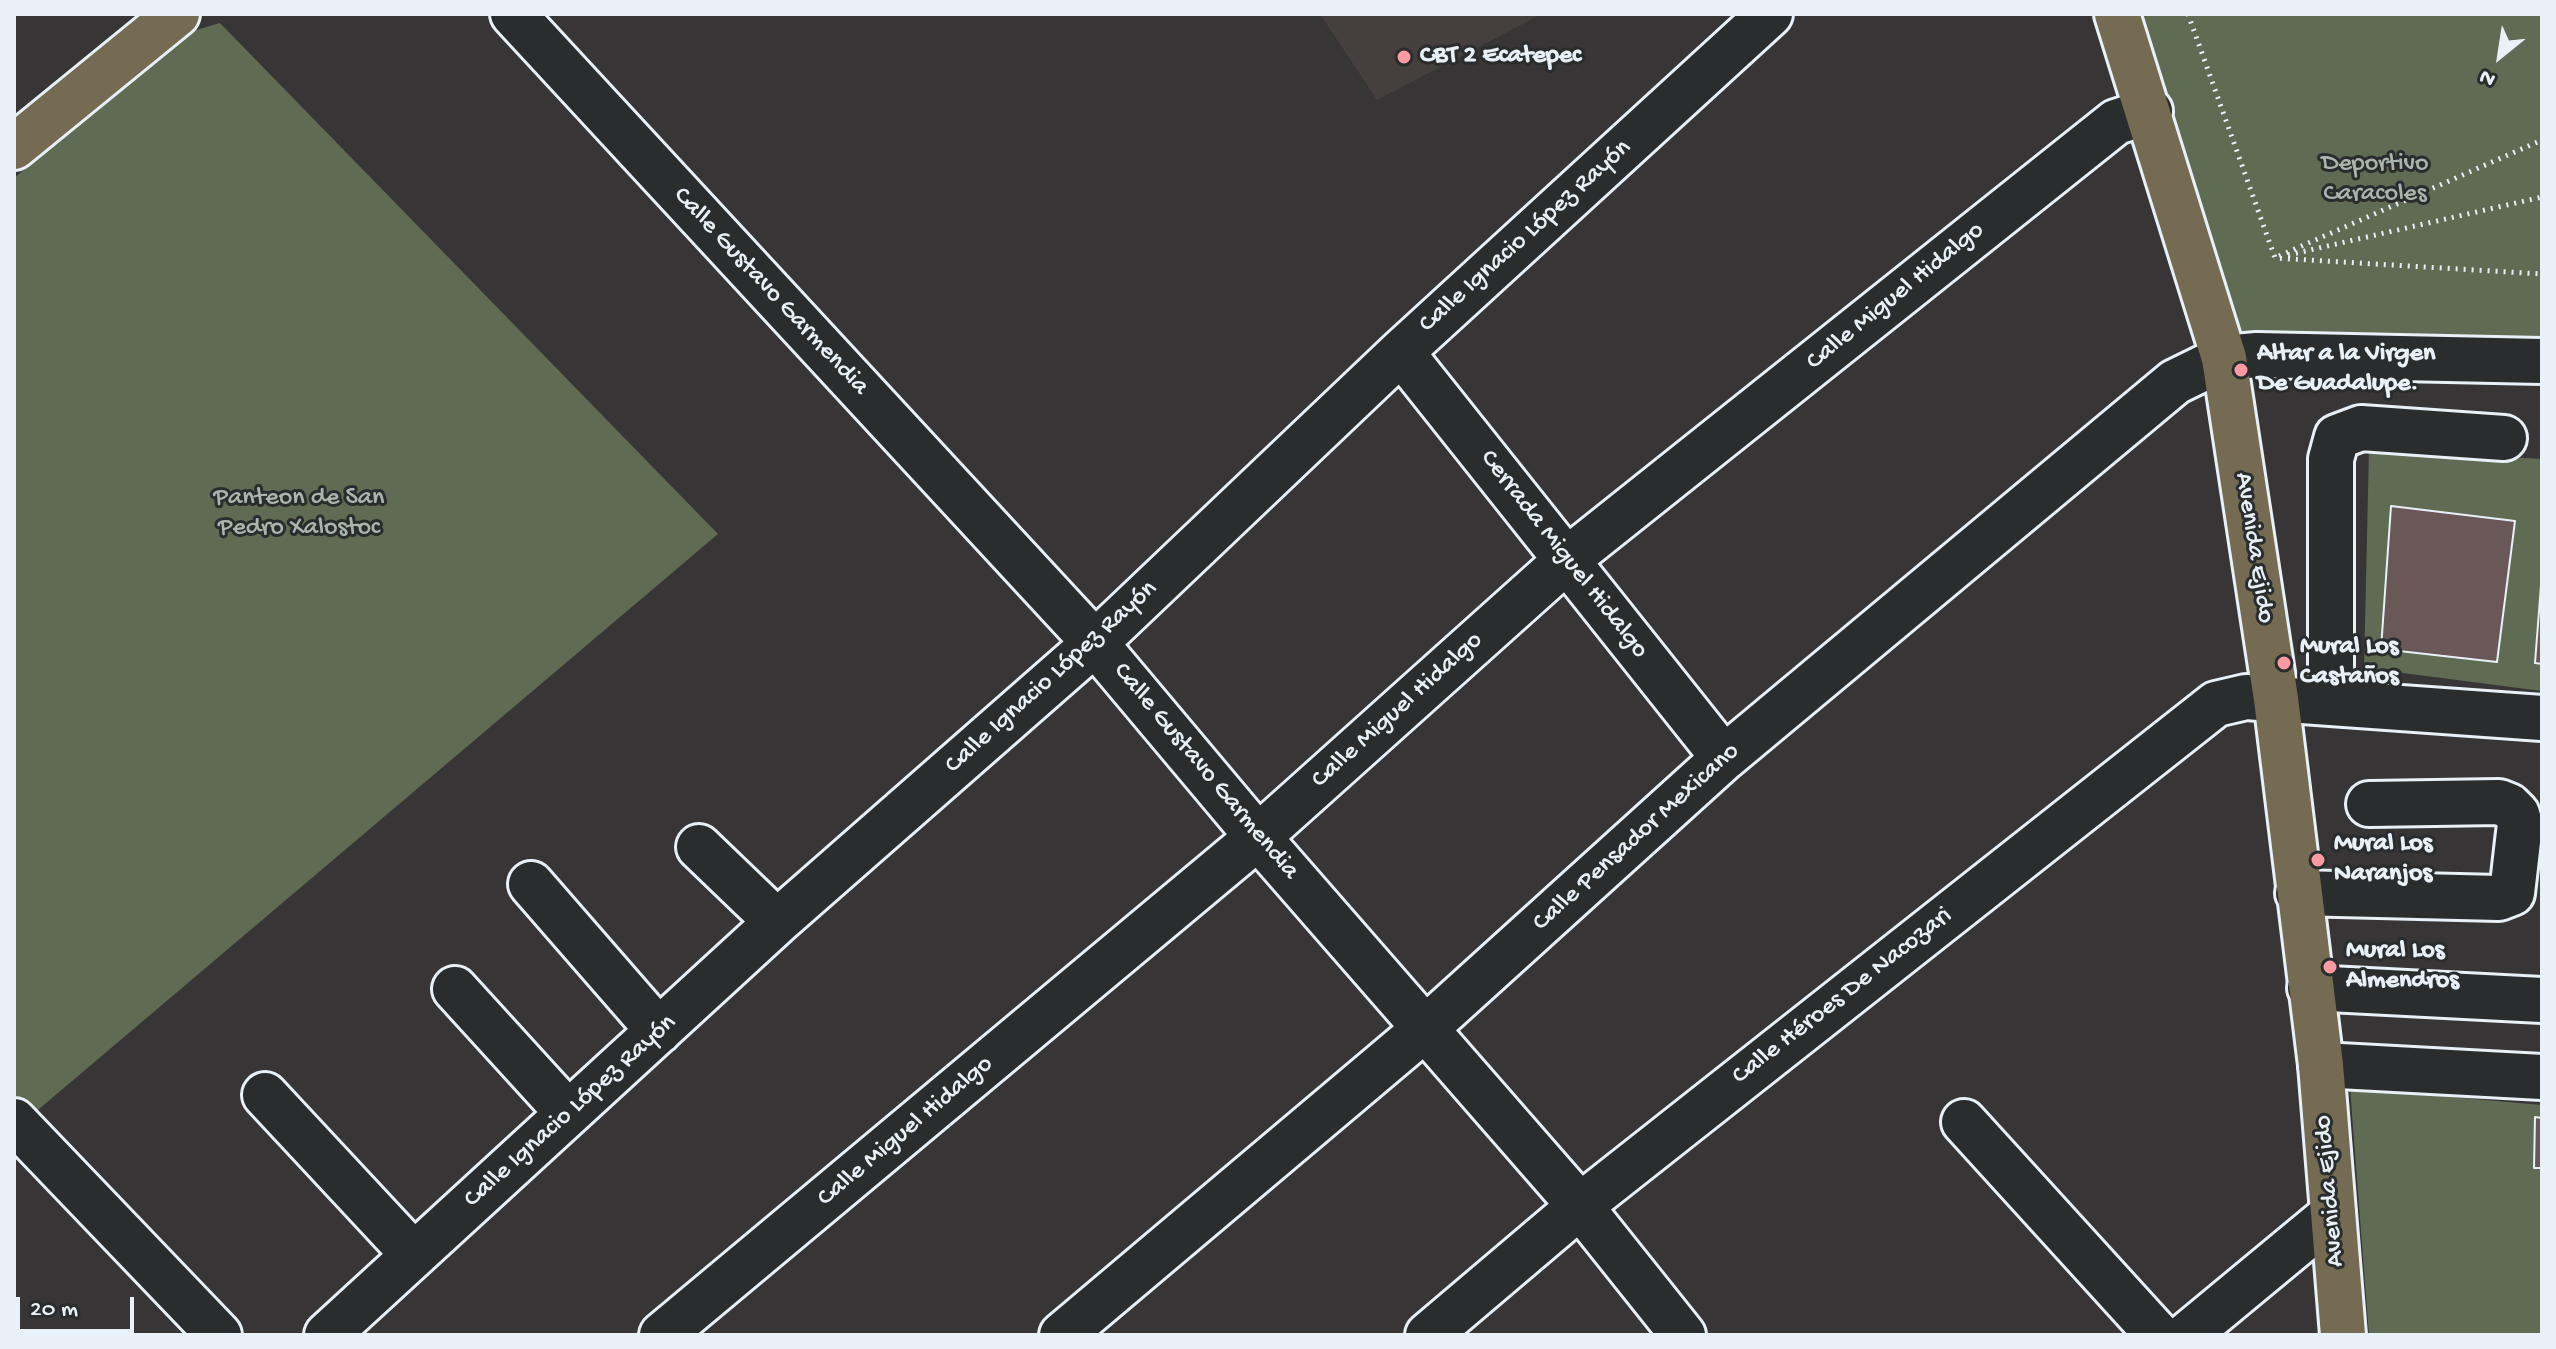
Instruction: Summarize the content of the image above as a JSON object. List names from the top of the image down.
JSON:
{
  "streets": {
    "main road": ["Avenida Ejido"],
    "street": [
      "Calle Ignacio López Rayón",
      "Calle Gustavo Garmendia",
      "Calle Miguel Hidalgo",
      "Cerrada Miguel Hidalgo",
      "Calle Pensador Mexicano",
      "Calle Héroes De Nacozari"
    ]
  },
  "crossings": [
    ["Calle Ignacio López Rayón", "Calle Gustavo Garmendia"],
    ["Calle Ignacio López Rayón", "Cerrada Miguel Hidalgo"],
    ["Calle Gustavo Garmendia", "Calle Miguel Hidalgo"],
    ["Calle Gustavo Garmendia", "Calle Pensador Mexicano"],
    ["Calle Gustavo Garmendia", "Calle Héroes De Nacozari"],
    ["Calle Miguel Hidalgo", "Avenida Ejido"],
    ["Calle Miguel Hidalgo", "Cerrada Miguel Hidalgo"],
    ["Avenida Ejido", "Calle Pensador Mexicano"],
    ["Avenida Ejido", "Calle Héroes De Nacozari"],
    ["Cerrada Miguel Hidalgo", "Calle Pensador Mexicano"]
  ],
  "parks": ["Deportivo Caracoles", "Panteon de San Pedro Xalostoc"],
  "places": [
    "CBT 2 Ecatepec",
    "Altar a la Virgen De Guadalupe.",
    "Mural Los Castaños",
    "Mural Los Naranjos",
    "Mural Los Almendros"
  ],
  "scale_bar": "20 m",
  "north": "bottom left"
}
